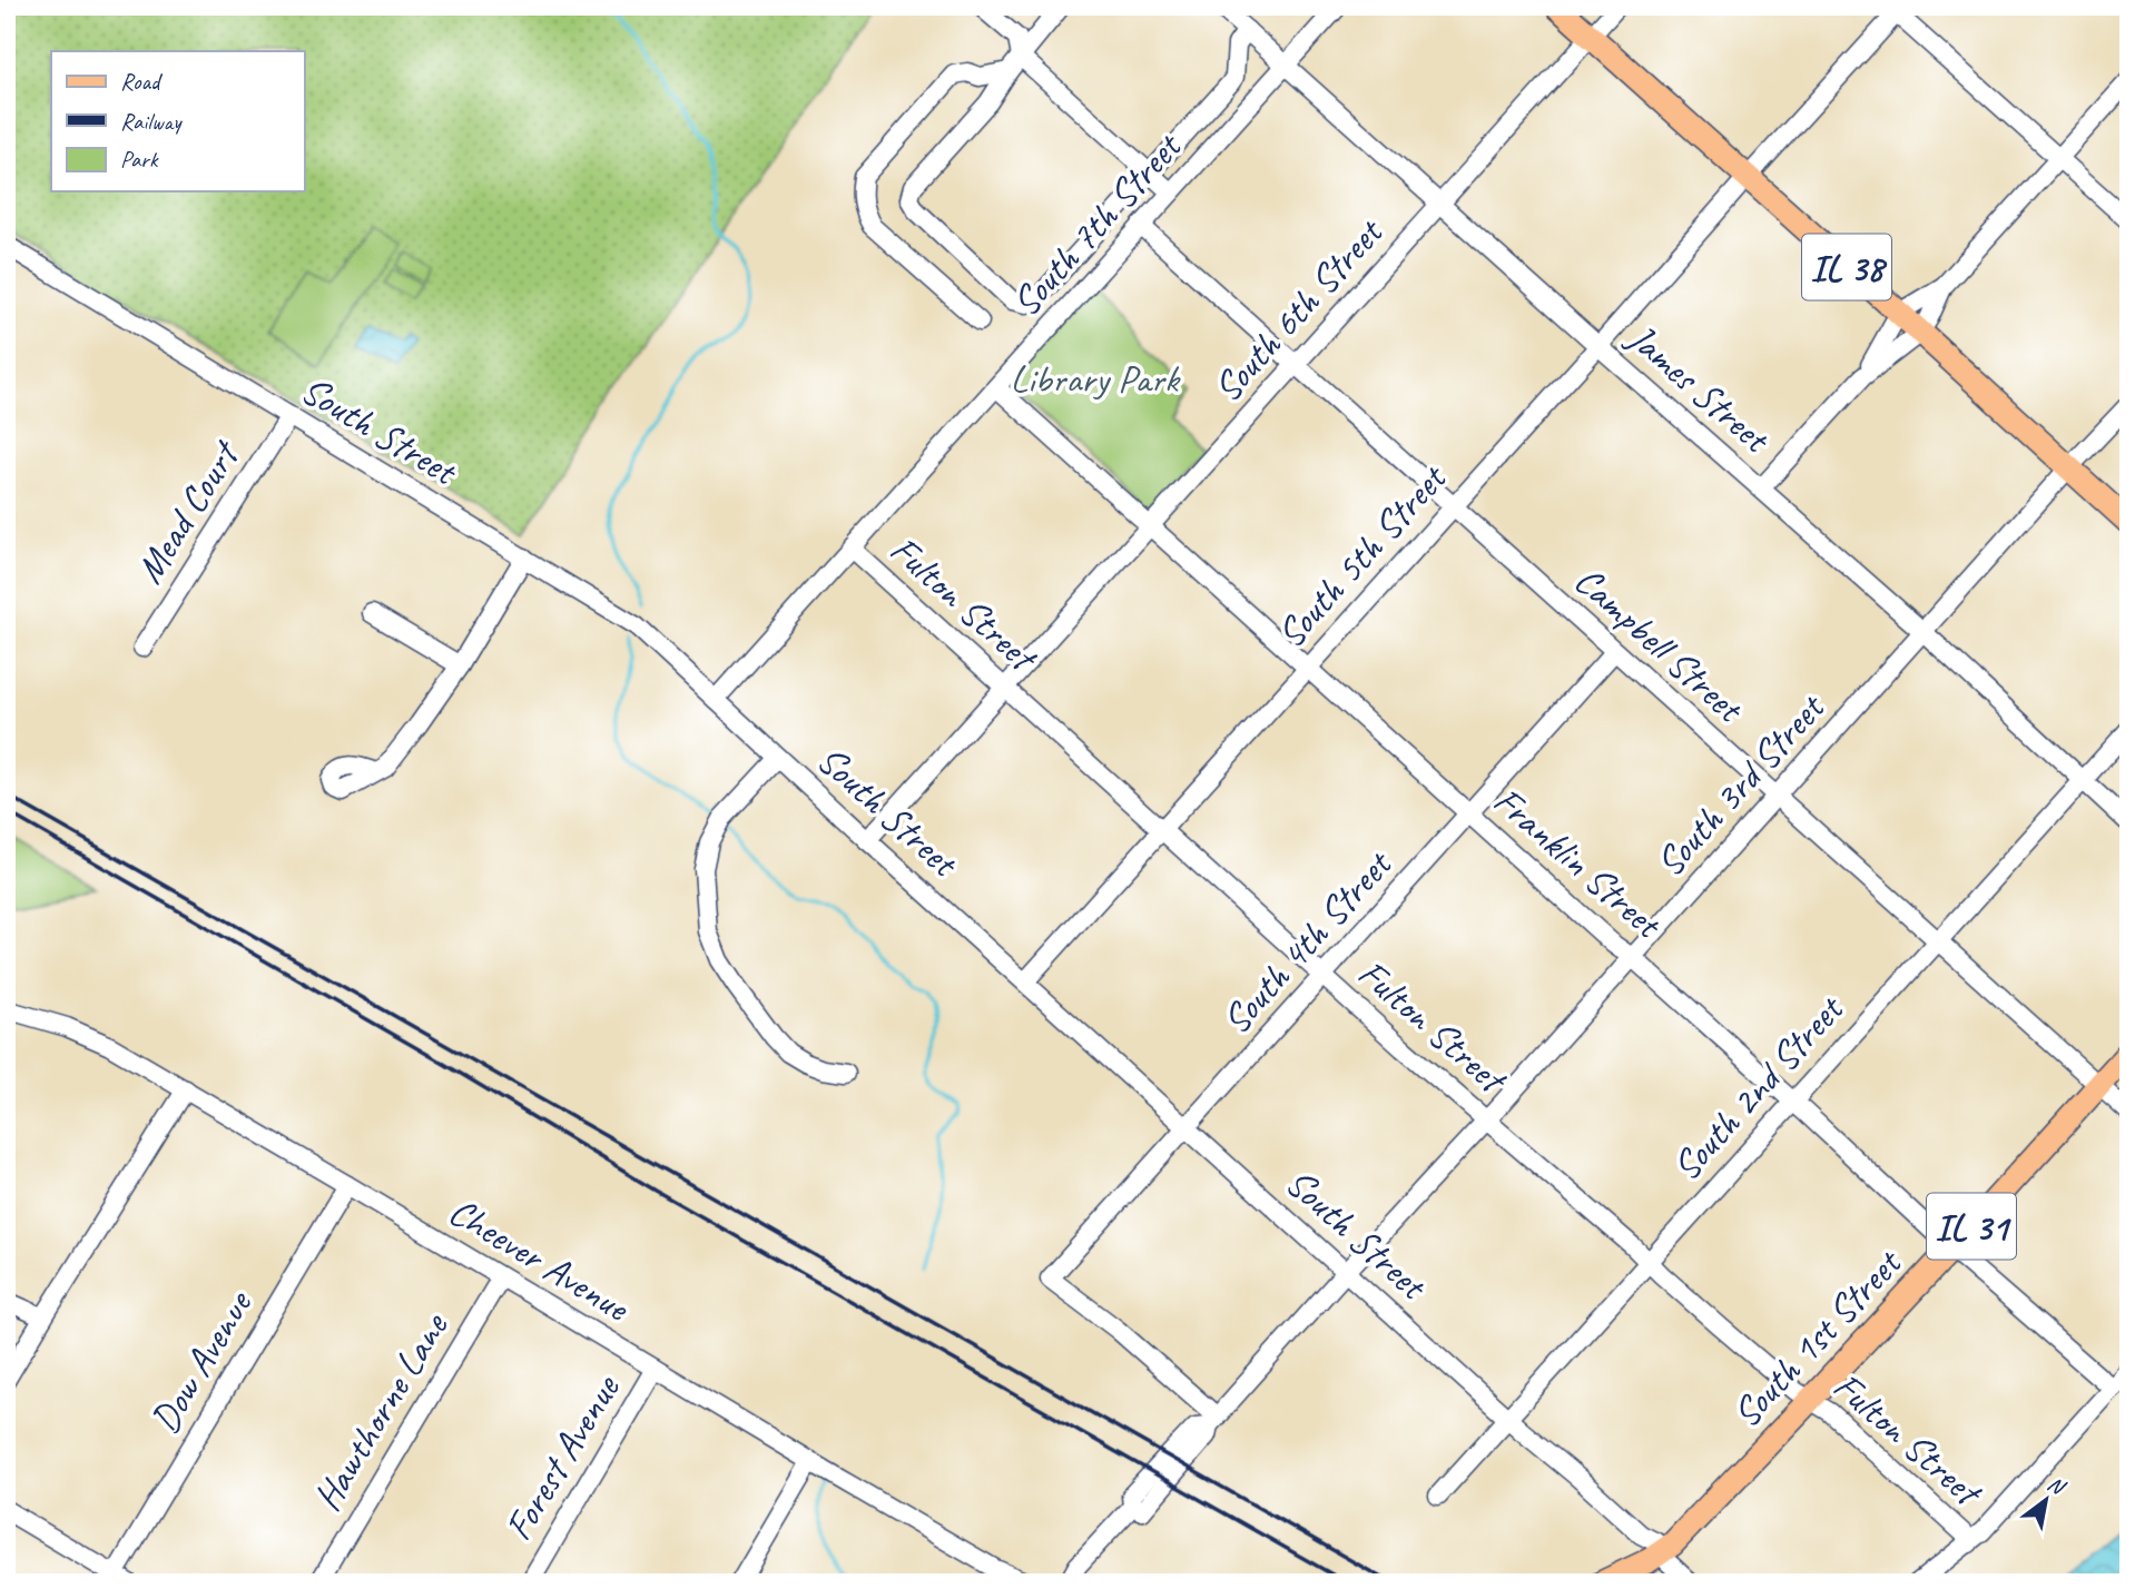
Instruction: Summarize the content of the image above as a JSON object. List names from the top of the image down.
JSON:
{
  "streets": {
    "main road": ["IL 38", "IL 31", "South 1st Street"],
    "street": [
      "South 7th Street",
      "South 6th Street",
      "James Street",
      "South Street",
      "Mead Court",
      "South 5th Street",
      "Fulton Street",
      "Campbell Street",
      "South 3rd Street",
      "Franklin Street",
      "South 4th Street",
      "South 2nd Street",
      "Cheever Avenue",
      "Dow Avenue",
      "Hawthorne Lane",
      "Forest Avenue"
    ]
  },
  "crossings": [
    ["South 7th Street", "James Street"],
    ["South 7th Street", "South Street"],
    ["South 7th Street", "Fulton Street"],
    ["South 7th Street", "Campbell Street"],
    ["South 7th Street", "Franklin Street"],
    ["IL 38", "South 6th Street"],
    ["IL 38", "South 5th Street"],
    ["IL 38", "South 3rd Street"],
    ["South 6th Street", "James Street"],
    ["South 6th Street", "South Street"],
    ["South 6th Street", "Fulton Street"],
    ["South 6th Street", "Campbell Street"],
    ["South 6th Street", "Franklin Street"],
    ["James Street", "South 5th Street"],
    ["James Street", "South 3rd Street"],
    ["James Street", "South 2nd Street"],
    ["South Street", "Mead Court"],
    ["South Street", "South 5th Street"],
    ["South Street", "South 3rd Street"],
    ["South Street", "South 4th Street"],
    ["South Street", "South 2nd Street"],
    ["South Street", "South 1st Street"],
    ["South 5th Street", "Fulton Street"],
    ["South 5th Street", "Campbell Street"],
    ["South 5th Street", "Franklin Street"],
    ["Fulton Street", "South 3rd Street"],
    ["Fulton Street", "South 4th Street"],
    ["Fulton Street", "South 2nd Street"],
    ["Fulton Street", "South 1st Street"],
    ["Campbell Street", "South 3rd Street"],
    ["Campbell Street", "South 4th Street"],
    ["Campbell Street", "South 2nd Street"],
    ["Campbell Street", "South 1st Street"],
    ["South 3rd Street", "Franklin Street"],
    ["South 3rd Street", "South 4th Street"],
    ["Franklin Street", "South 4th Street"],
    ["Franklin Street", "South 2nd Street"],
    ["Franklin Street", "South 1st Street"],
    ["Cheever Avenue", "Dow Avenue"],
    ["Cheever Avenue", "Hawthorne Lane"],
    ["Cheever Avenue", "Forest Avenue"]
  ],
  "parks": ["Library Park"],
  "legend": ["Road", "Railway", "Park"],
  "north": "top right"
}
